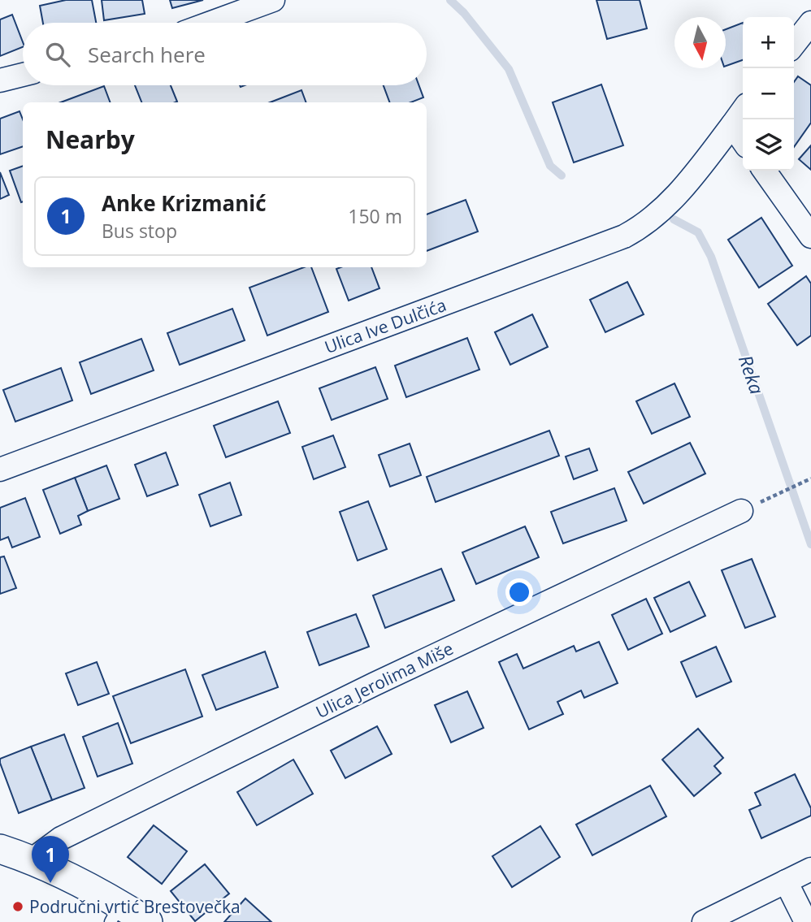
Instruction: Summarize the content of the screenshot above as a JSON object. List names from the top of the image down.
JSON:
{
  "streets": {
    "street": ["Ulica Ive Dulčića", "Ulica Jerolima Miše"]
  },
  "water": ["Reka"],
  "places": ["Područni vrtić Brestovečka"],
  "north": "bottom",
  "page": {
    "map_buttons": ["+", "−"],
    "search": "Search here",
    "heading": "Nearby",
    "list": [
      {
        "mark": "1",
        "name": "Anke Krizmanić",
        "note": "Bus stop",
        "value": "150 m"
      }
    ],
    "pins": "1"
  }
}
